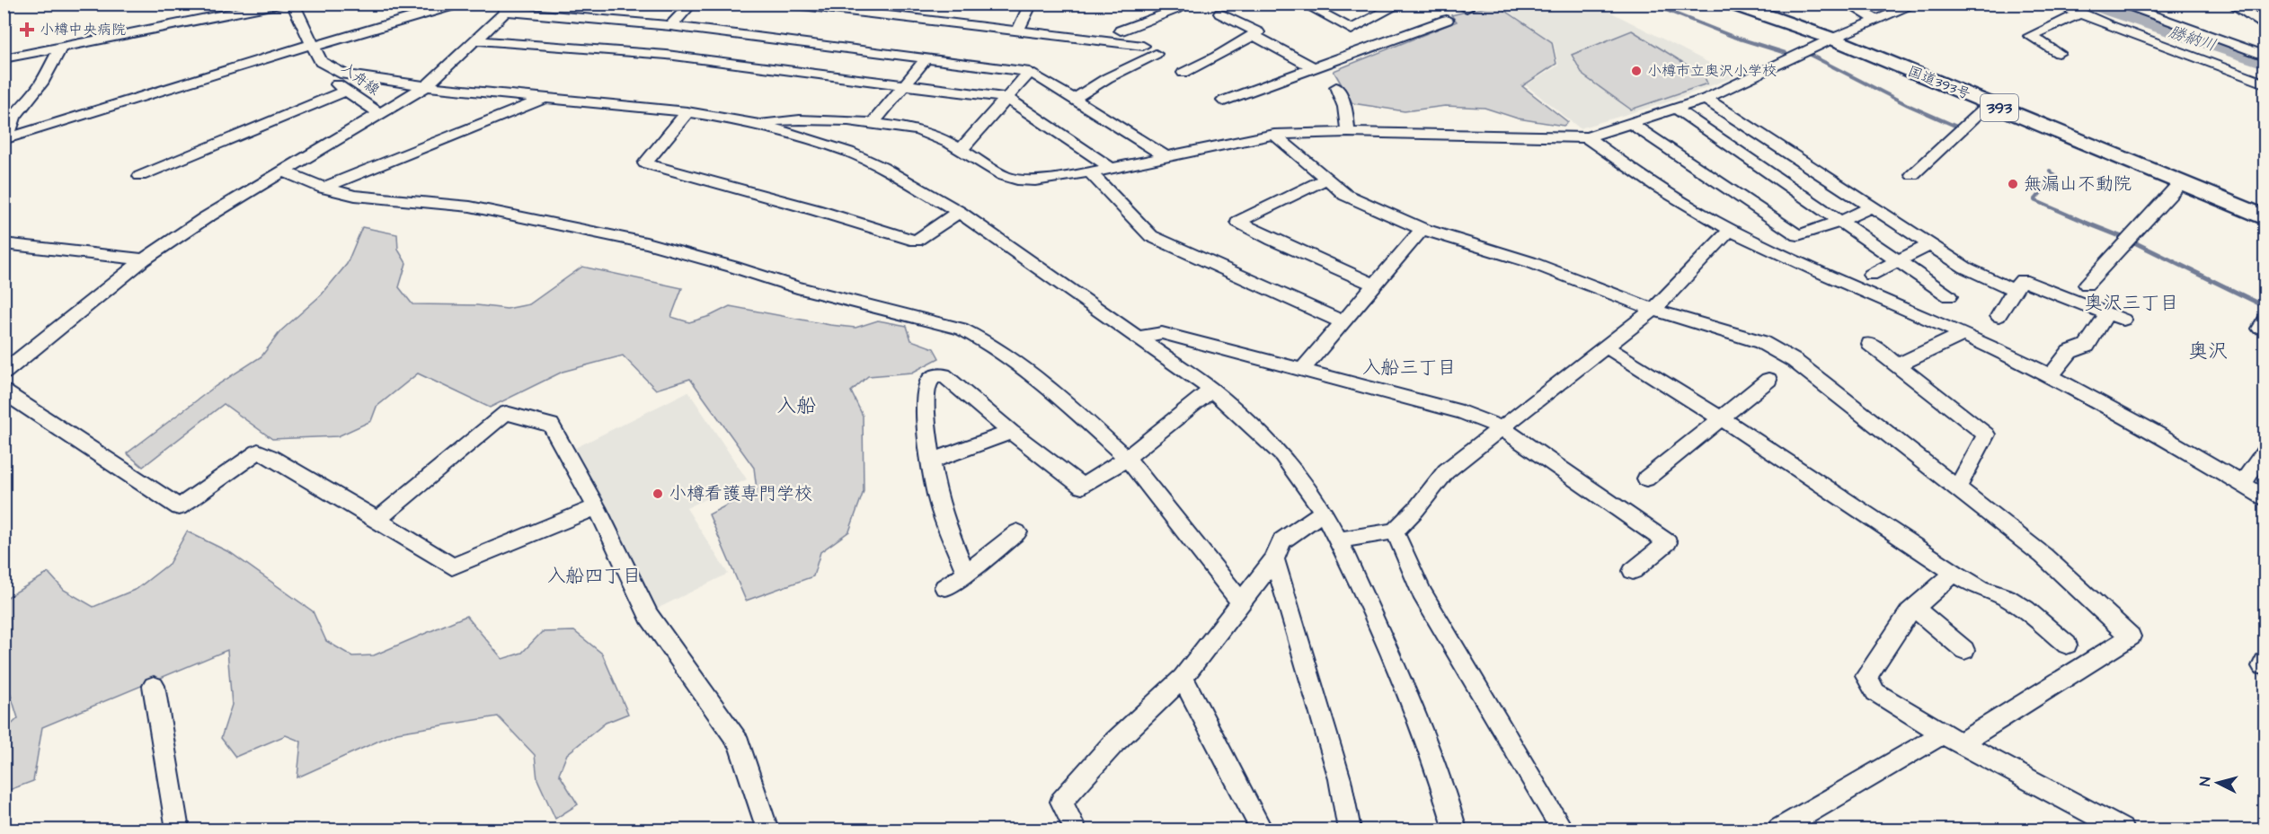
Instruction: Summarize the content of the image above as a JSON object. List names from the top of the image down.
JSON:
{
  "streets": {
    "highway": ["国道393号", "393"],
    "street": ["入舟線"]
  },
  "districts": [
    "奥沢三丁目",
    "奥沢",
    "入船三丁目",
    "入船",
    "入船四丁目"
  ],
  "water": ["勝納川"],
  "places": {
    "health": ["小樽中央病院"],
    "other": ["小樽市立奥沢小学校", "無漏山不動院", "小樽看護専門学校"]
  },
  "north": "left"
}
